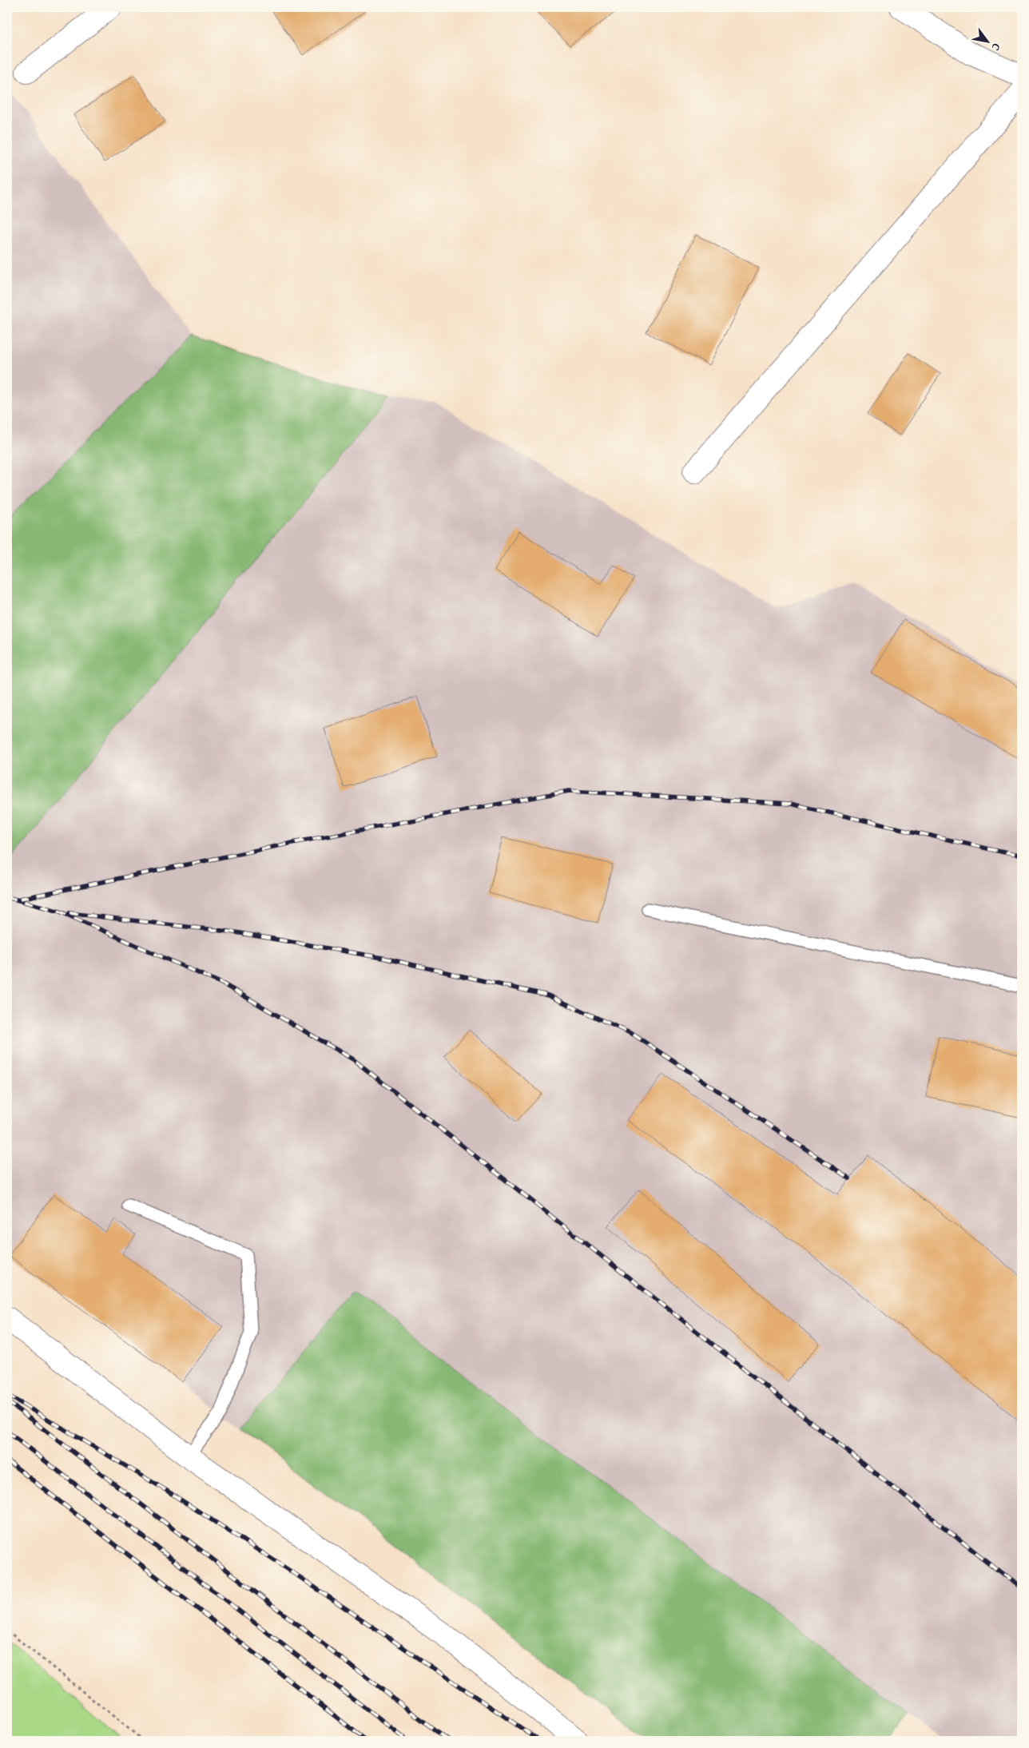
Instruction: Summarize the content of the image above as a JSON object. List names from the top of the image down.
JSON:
{
  "north": "bottom right"
}
